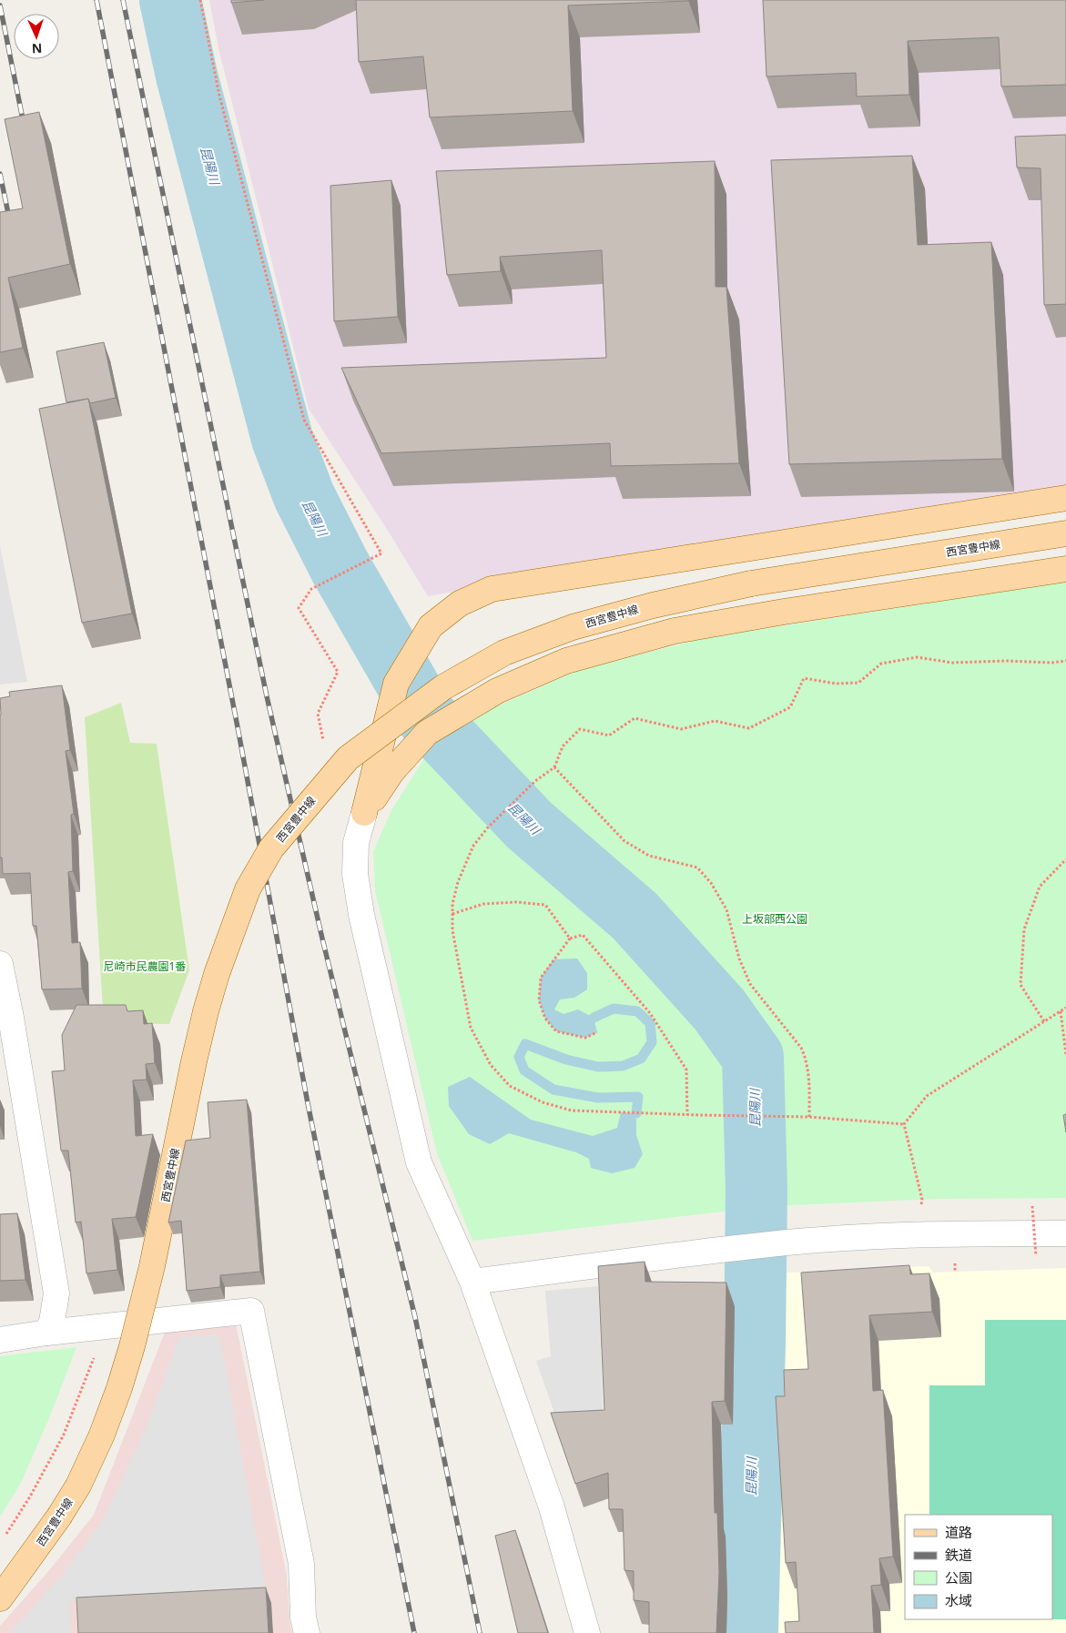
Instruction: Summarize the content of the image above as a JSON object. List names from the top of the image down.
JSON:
{
  "streets": {
    "main road": ["西宮豊中線"]
  },
  "water": ["昆陽川"],
  "parks": ["上坂部西公園", "尼崎市民農園1番"],
  "legend": [
    "道路",
    "鉄道",
    "公園",
    "水域"
  ],
  "north": "bottom"
}
